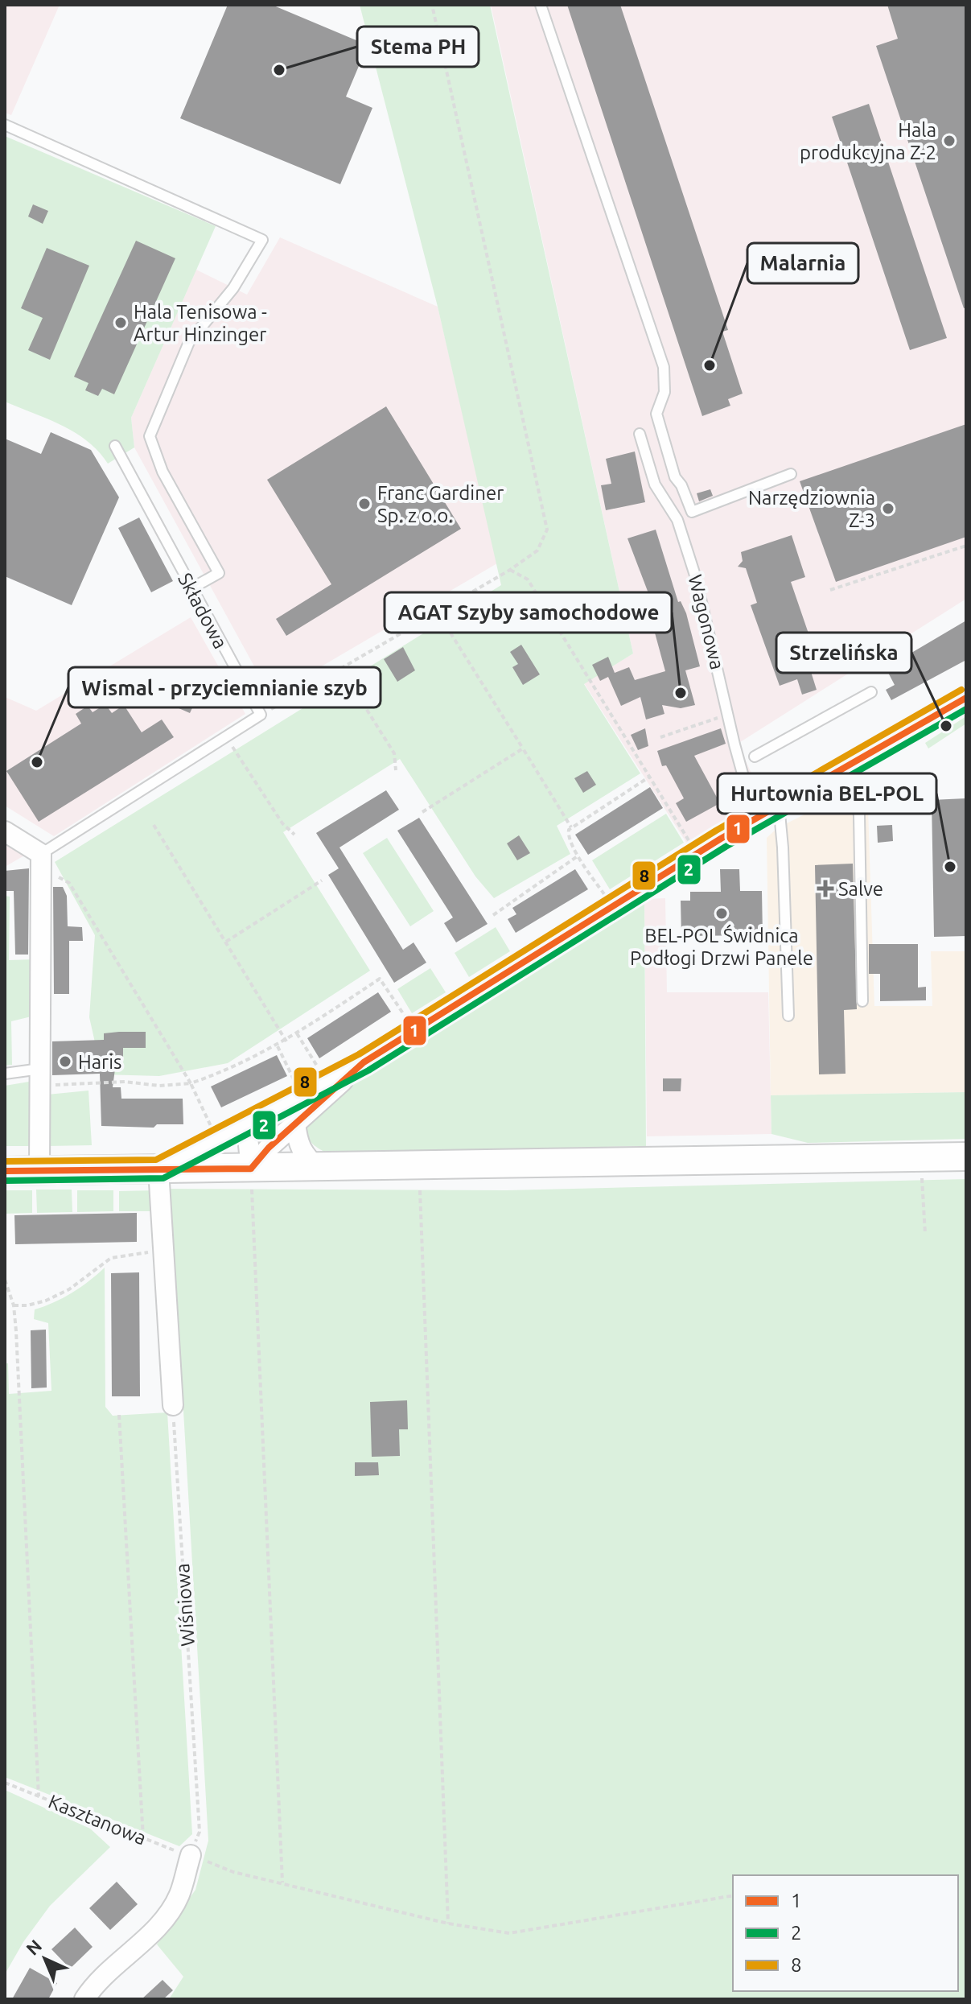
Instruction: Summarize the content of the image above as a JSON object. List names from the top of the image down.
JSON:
{
  "streets": {
    "lane": ["Składowa", "Wagonowa"],
    "path": ["Wiśniowa", "Kasztanowa"]
  },
  "crossings": [
    ["Wiśniowa", "Kasztanowa"]
  ],
  "places": {
    "other": [
      "Stema PH",
      "Hala produkcyjna Z-2",
      "Hala Tenisowa - Artur Hinzinger",
      "Malarnia",
      "Franc Gardiner Sp. z o.o.",
      "Narzędziownia Z-3",
      "AGAT Szyby samochodowe",
      "Strzelińska",
      "Wismal - przyciemnianie szyb",
      "Hurtownia BEL-POL",
      "BEL-POL Świdnica Podłogi Drzwi Panele",
      "Haris"
    ],
    "health": ["Salve"]
  },
  "lines": ["transit line 8", "transit line 1", "transit line 2"],
  "legend": ["1", "2", "8"],
  "north": "top left"
}
